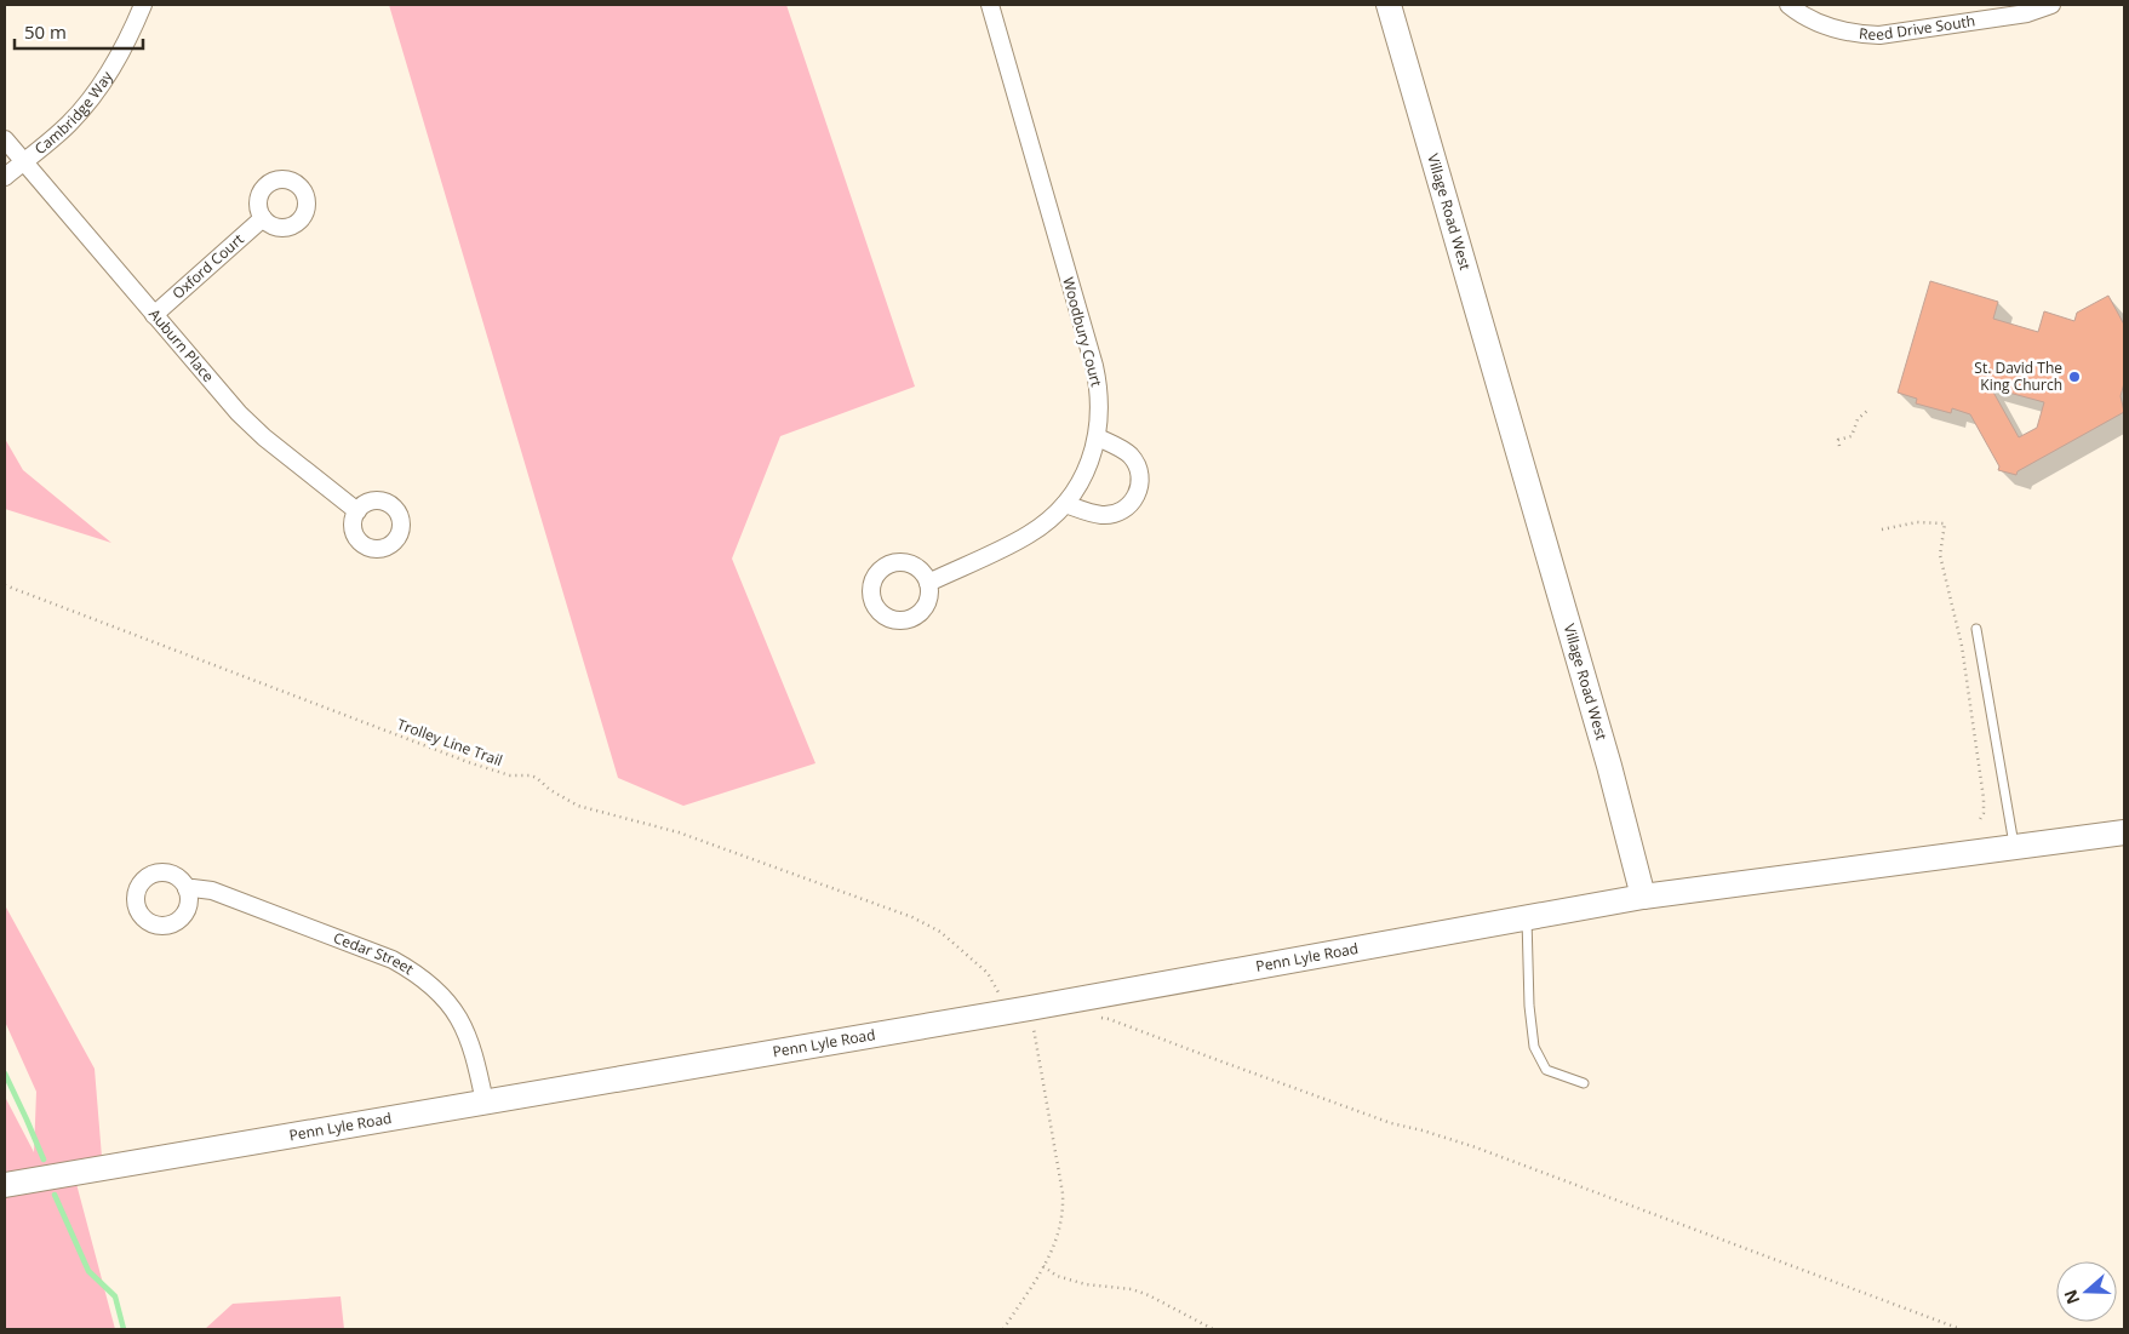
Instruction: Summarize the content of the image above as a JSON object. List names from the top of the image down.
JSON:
{
  "streets": {
    "street": [
      "Reed Drive South",
      "Cambridge Way",
      "Village Road West",
      "Oxford Court",
      "Woodbury Court",
      "Auburn Place",
      "Cedar Street",
      "Penn Lyle Road"
    ],
    "path": ["Trolley Line Trail"]
  },
  "crossings": [
    ["Cambridge Way", "Auburn Place"],
    ["Village Road West", "Penn Lyle Road"],
    ["Oxford Court", "Auburn Place"],
    ["Cedar Street", "Penn Lyle Road"]
  ],
  "places": ["St. David The King Church"],
  "scale_bar": "50 m",
  "north": "left"
}
